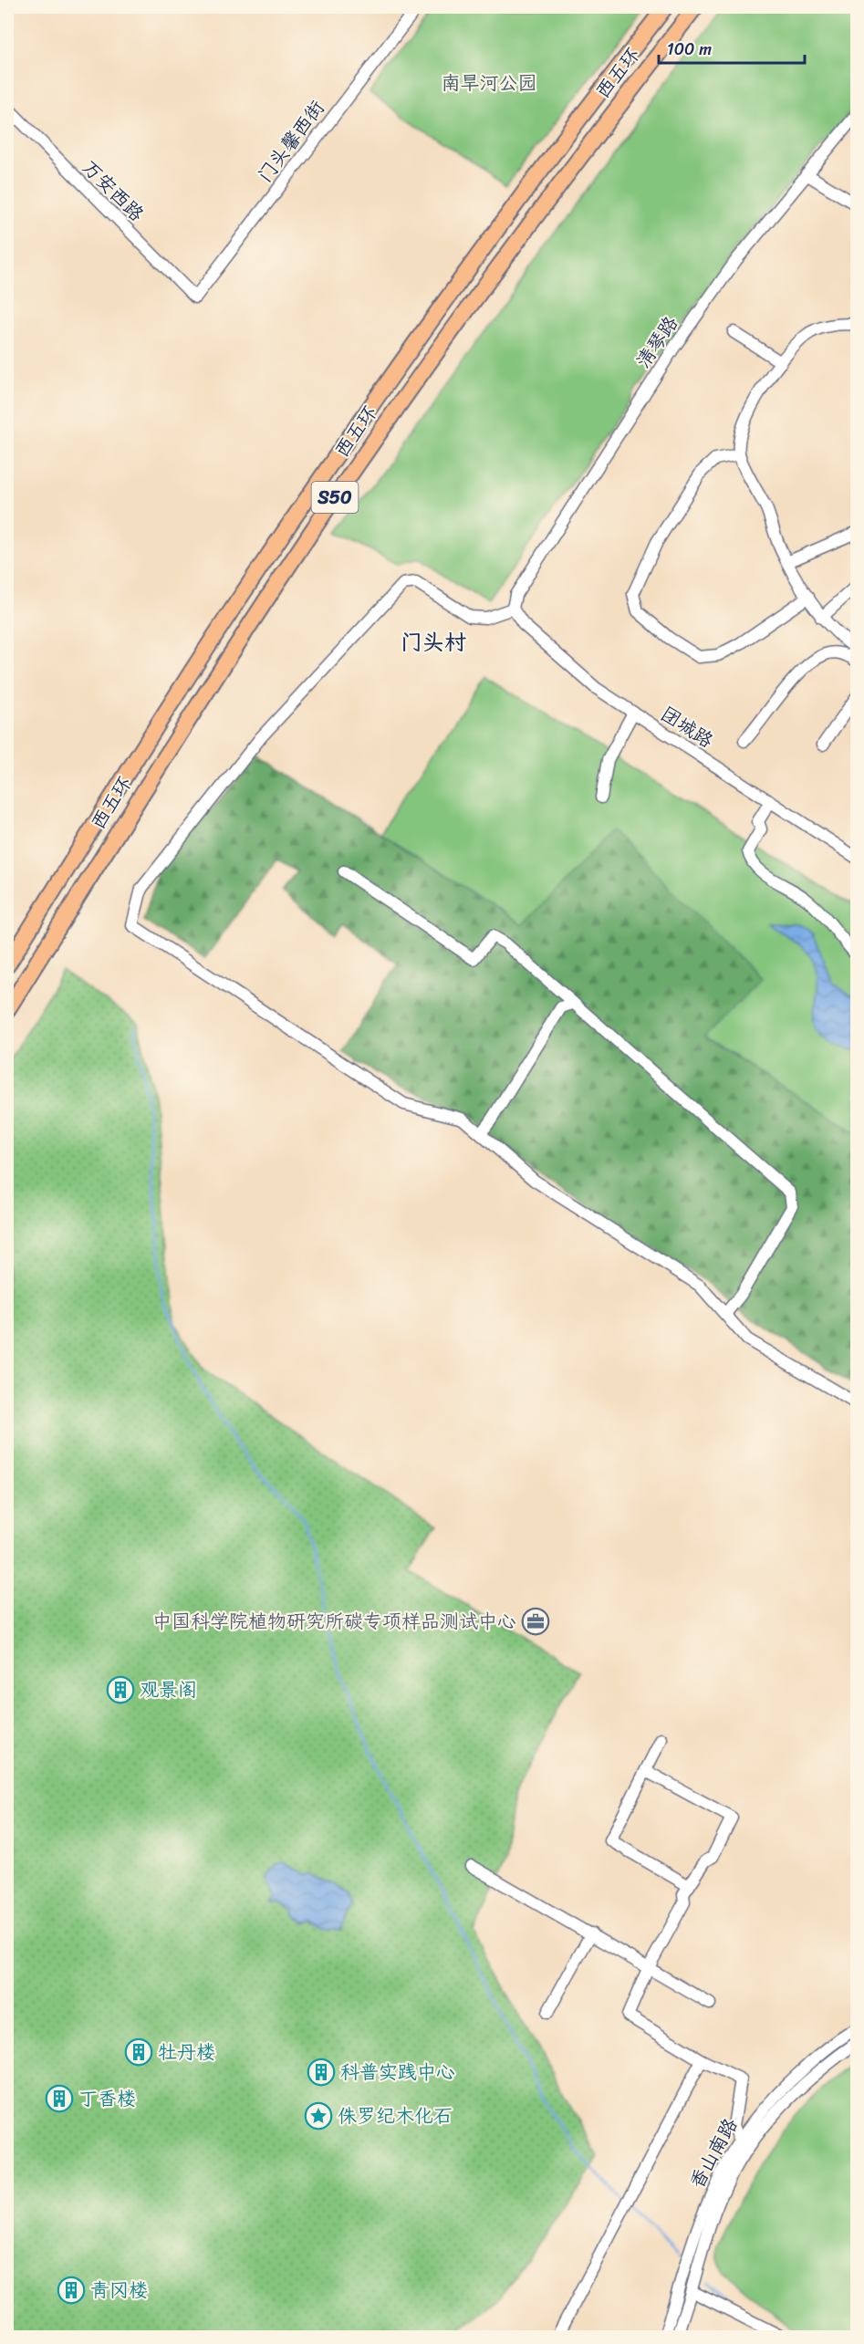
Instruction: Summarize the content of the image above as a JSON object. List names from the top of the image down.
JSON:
{
  "streets": {
    "highway": ["西五环", "S50"],
    "street": [
      "门头馨西街",
      "万安西路",
      "清琴路",
      "团城路",
      "香山南路"
    ]
  },
  "crossings": [
    ["门头馨西街", "万安西路"],
    ["清琴路", "团城路"]
  ],
  "districts": ["门头村"],
  "parks": ["南旱河公园"],
  "places": {
    "office": ["中国科学院植物研究所碳专项样品测试中心"],
    "building": [
      "观景阁",
      "牡丹楼",
      "科普实践中心",
      "丁香楼",
      "青冈楼"
    ],
    "place": ["侏罗纪木化石"]
  },
  "scale_bar": "100 m"
}
